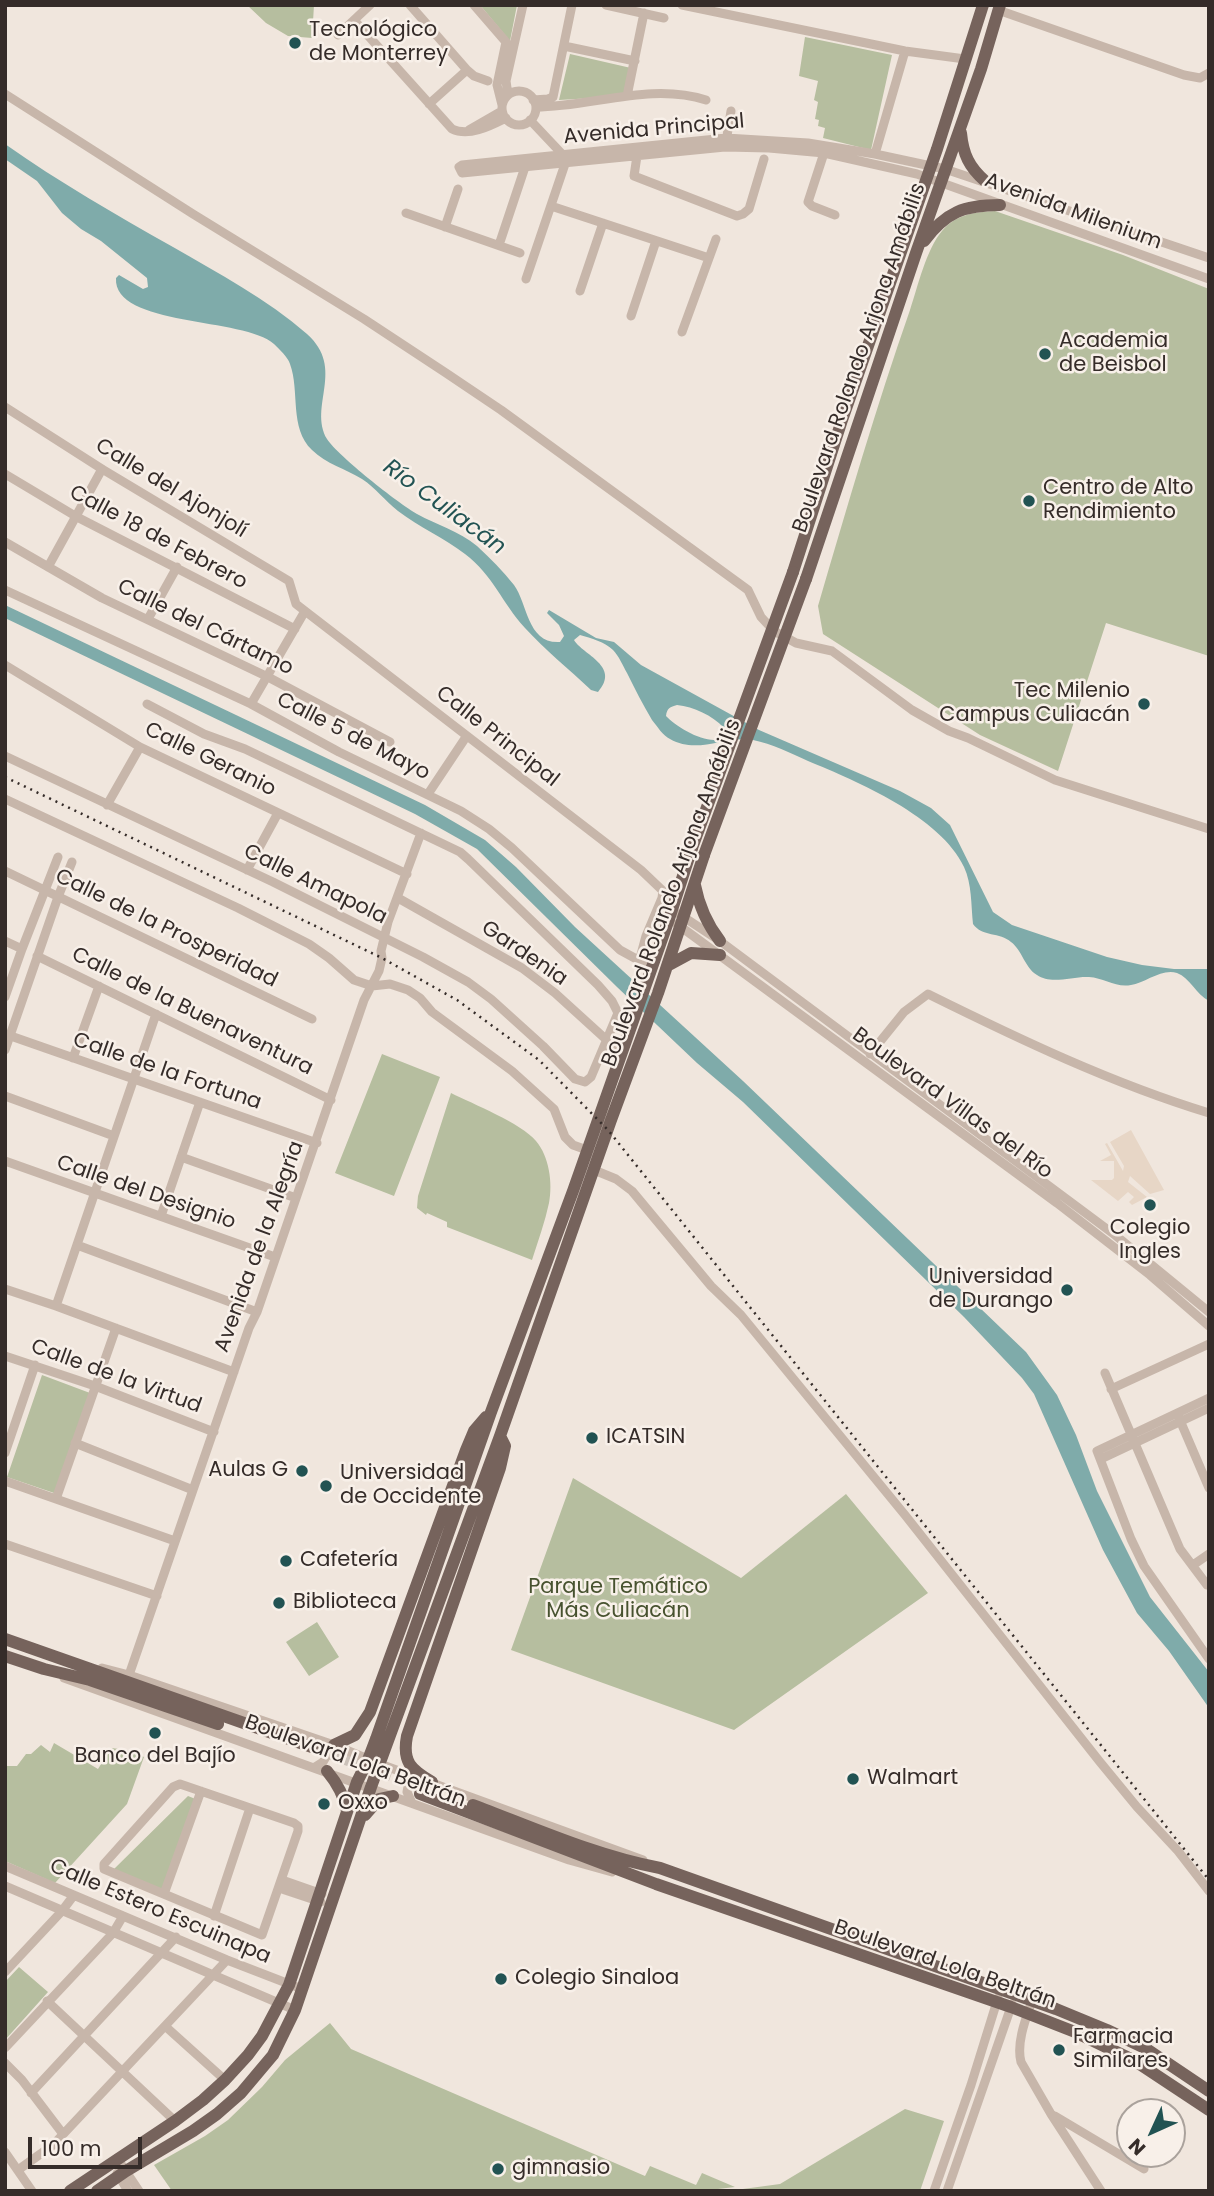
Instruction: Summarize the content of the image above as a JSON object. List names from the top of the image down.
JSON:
{
  "streets": {
    "main road": ["Boulevard Rolando Arjona Amábilis", "Boulevard Lola Beltrán"],
    "street": [
      "Avenida Principal",
      "Avenida Milenium",
      "Calle del Ajonjolí",
      "Calle 18 de Febrero",
      "Calle del Cártamo",
      "Calle 5 de Mayo",
      "Calle Principal",
      "Calle Geranio",
      "Calle Amapola",
      "Calle de la Prosperidad",
      "Gardenia",
      "Calle de la Buenaventura",
      "Calle de la Fortuna",
      "Boulevard Villas del Río",
      "Calle del Designio",
      "Avenida de la Alegría",
      "Calle de la Virtud",
      "Calle Estero Escuinapa"
    ]
  },
  "crossings": [
    ["Avenida Principal", "Avenida Milenium"],
    ["Avenida Principal", "Boulevard Rolando Arjona Amábilis"],
    ["Avenida Milenium", "Boulevard Rolando Arjona Amábilis"],
    ["Boulevard Rolando Arjona Amábilis", "Calle 5 de Mayo"],
    ["Boulevard Rolando Arjona Amábilis", "Calle Principal"],
    ["Boulevard Rolando Arjona Amábilis", "Gardenia"],
    ["Boulevard Rolando Arjona Amábilis", "Boulevard Villas del Río"],
    ["Boulevard Rolando Arjona Amábilis", "Boulevard Lola Beltrán"],
    ["Boulevard Rolando Arjona Amábilis", "Calle Estero Escuinapa"],
    ["Calle del Ajonjolí", "Calle Principal"],
    ["Calle 5 de Mayo", "Calle Principal"],
    ["Calle Geranio", "Avenida de la Alegría"],
    ["Calle Amapola", "Gardenia"],
    ["Calle Amapola", "Avenida de la Alegría"],
    ["Gardenia", "Avenida de la Alegría"],
    ["Calle de la Buenaventura", "Avenida de la Alegría"],
    ["Calle de la Fortuna", "Avenida de la Alegría"],
    ["Calle del Designio", "Avenida de la Alegría"],
    ["Avenida de la Alegría", "Calle de la Virtud"],
    ["Avenida de la Alegría", "Boulevard Lola Beltrán"]
  ],
  "water": ["Río Culiacán"],
  "parks": ["Parque Temático Más Culiacán"],
  "places": [
    "Tecnológico de Monterrey",
    "Academia de Beisbol",
    "Centro de Alto Rendimiento",
    "Tec Milenio Campus Culiacán",
    "Colegio Ingles",
    "Universidad de Durango",
    "ICATSIN",
    "Aulas G",
    "Universidad de Occidente",
    "Cafetería",
    "Biblioteca",
    "Banco del Bajío",
    "Walmart",
    "Oxxo",
    "Colegio Sinaloa",
    "Farmacia Similares",
    "gimnasio"
  ],
  "scale_bar": "100 m",
  "north": "bottom left"
}
